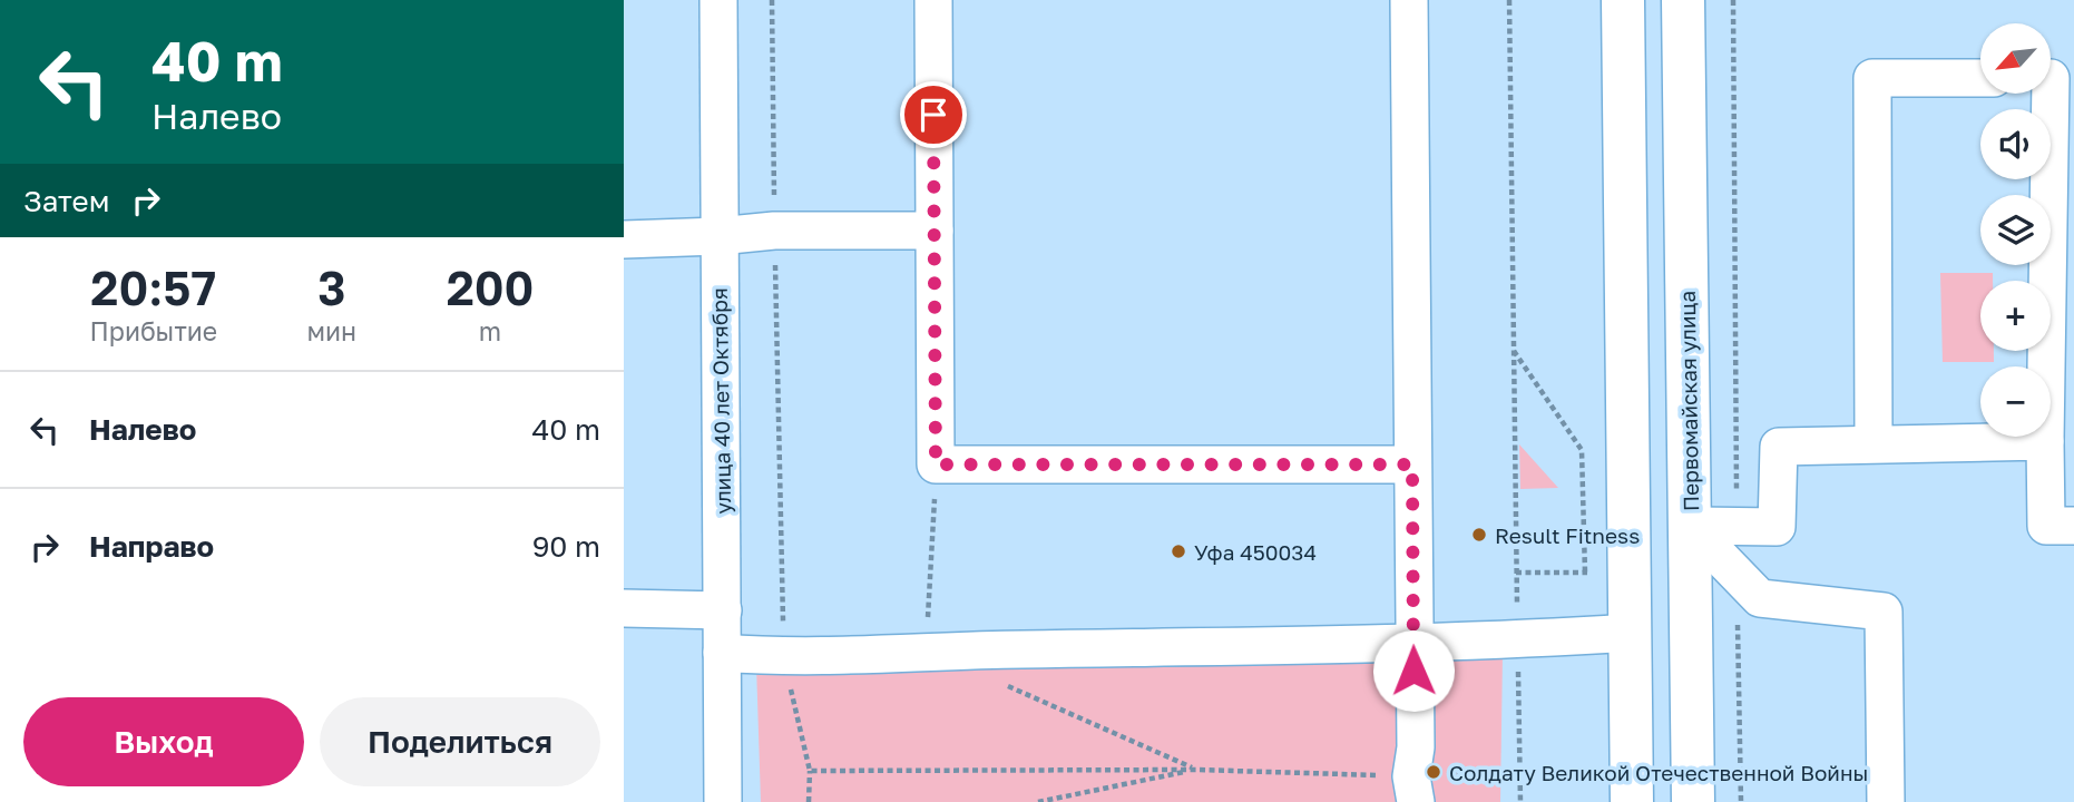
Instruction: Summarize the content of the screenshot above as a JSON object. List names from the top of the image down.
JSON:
{
  "streets": {
    "main road": ["Первомайская улица"],
    "street": ["улица 40 лет Октября"]
  },
  "places": ["Result Fitness", "Уфа 450034", "Солдату Великой Отечественной Войны"],
  "north": "bottom left",
  "page": {
    "turn": ["40 m", "Налево"],
    "map_buttons": ["+", "−"],
    "then": "Затем",
    "eta": [
      "20:57",
      "Прибытие",
      "3",
      "мин",
      "200",
      "m"
    ],
    "list": [
      {
        "name": "Налево",
        "value": "40 m"
      },
      {
        "name": "Направо",
        "value": "90 m"
      }
    ],
    "buttons": ["Выход", "Поделиться"]
  }
}
